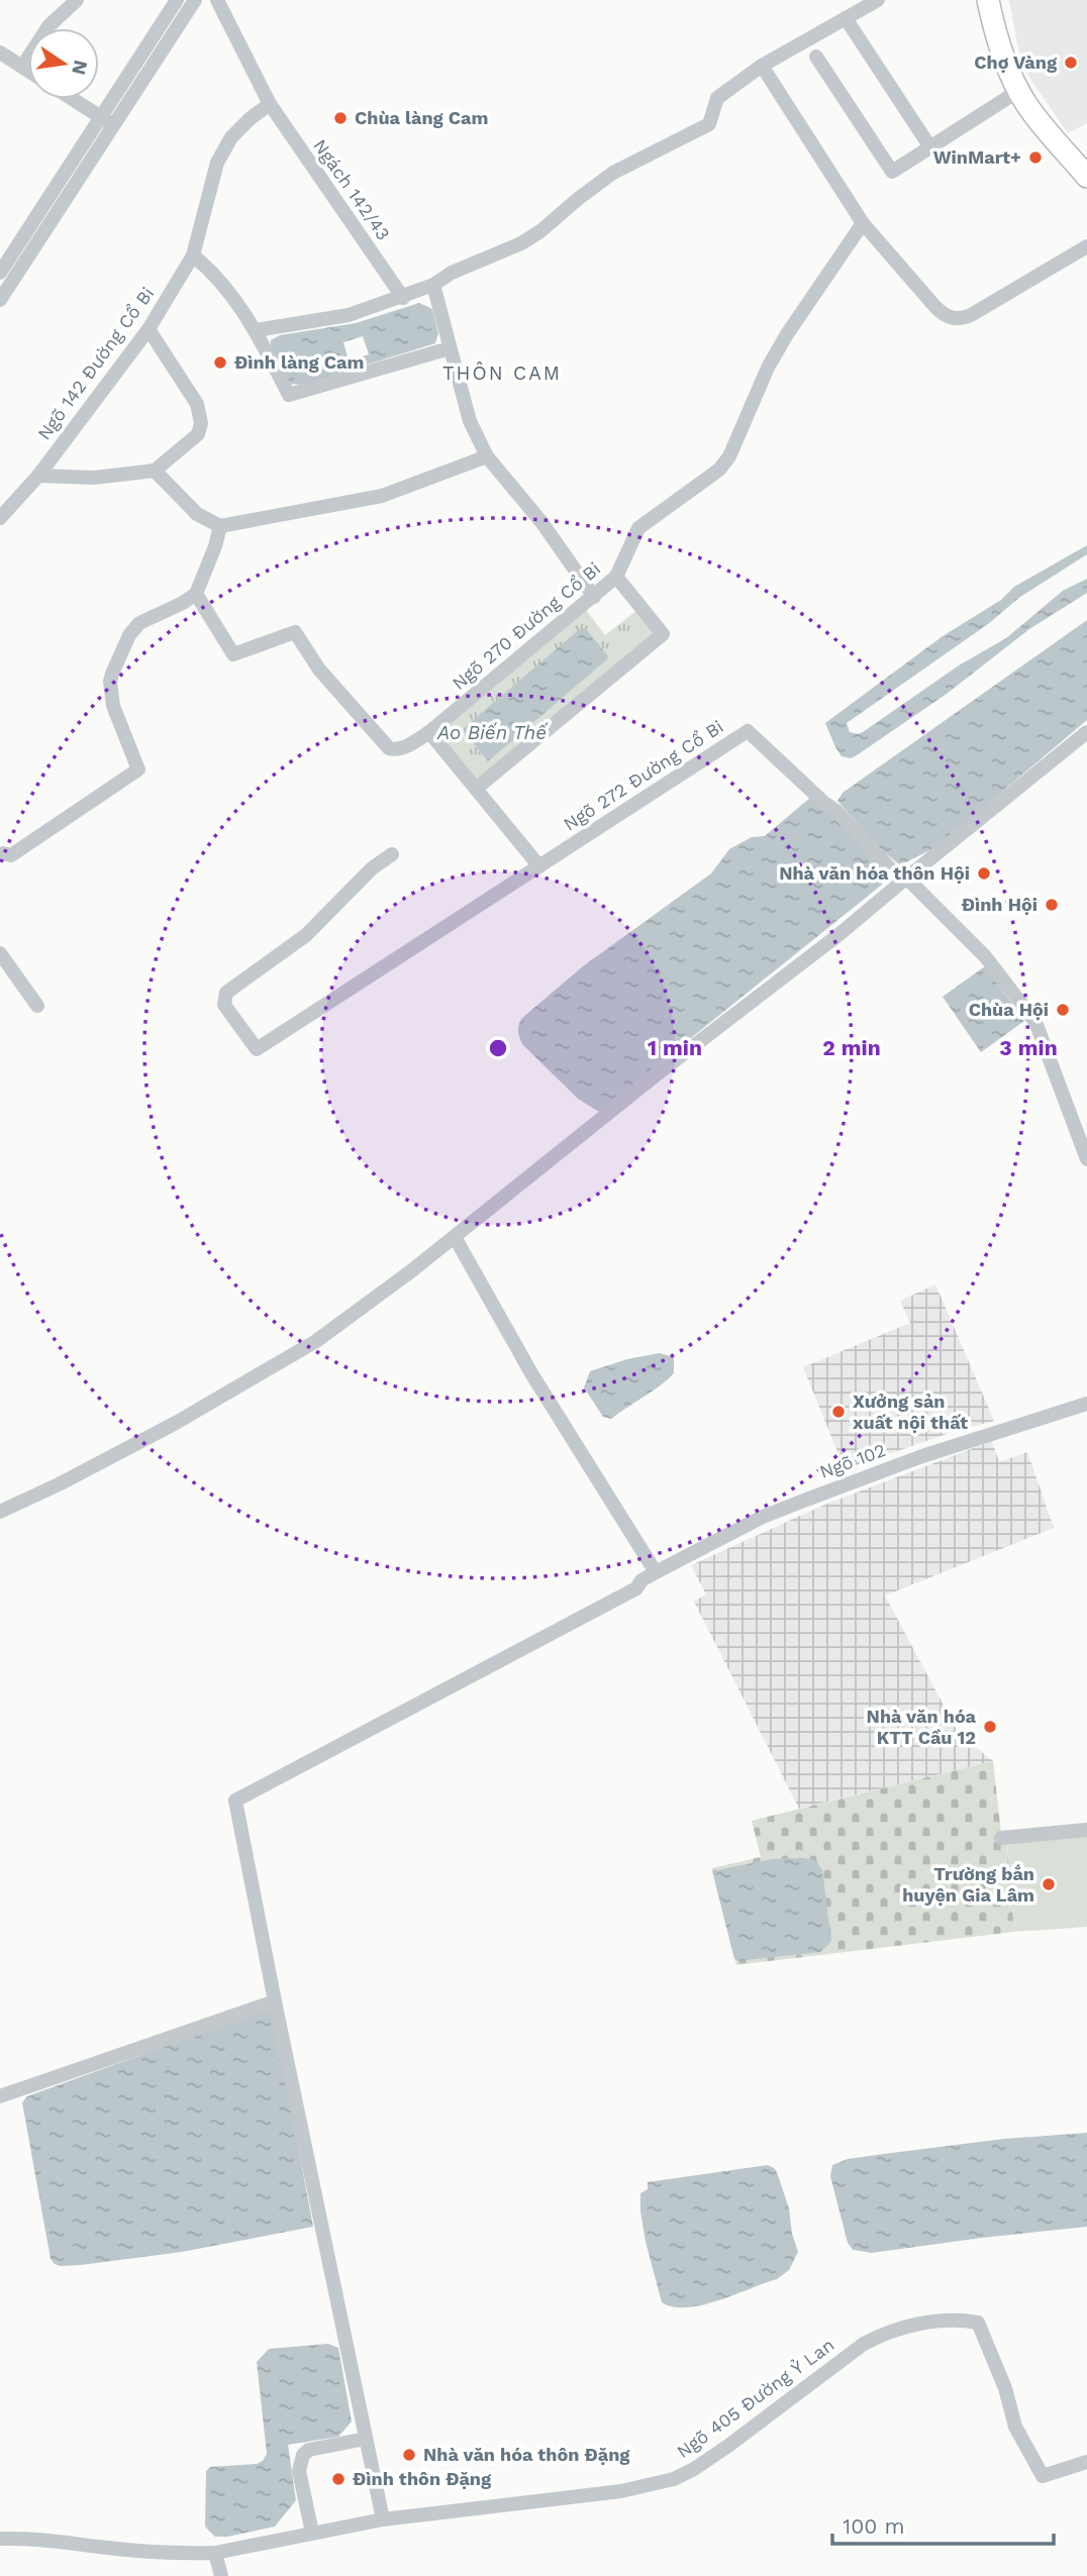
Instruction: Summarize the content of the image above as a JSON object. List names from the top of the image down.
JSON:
{
  "streets": {
    "street": [
      "Ngách 142/43",
      "Ngõ 142 Đường Cổ Bi",
      "Ngõ 270 Đường Cổ Bi",
      "Ngõ 272 Đường Cổ Bi",
      "Ngõ 102",
      "Ngõ 405 Đường Ỷ Lan"
    ]
  },
  "crossings": [
    ["Ngách 142/43", "Ngõ 142 Đường Cổ Bi"]
  ],
  "districts": ["THÔN CAM"],
  "water": ["Ao Biến Thế"],
  "places": [
    "Chợ Vàng",
    "Chùa làng Cam",
    "WinMart+",
    "Đình làng Cam",
    "Nhà văn hóa thôn Hội",
    "Đình Hội",
    "Chùa Hội",
    "Xưởng sản xuất nội thất",
    "Nhà văn hóa KTT Cầu 12",
    "Trường bắn huyện Gia Lâm",
    "Nhà văn hóa thôn Đặng",
    "Đình thôn Đặng"
  ],
  "scale_bar": "100 m",
  "north": "right",
  "rings": ["1 min", "2 min", "3 min"]
}
